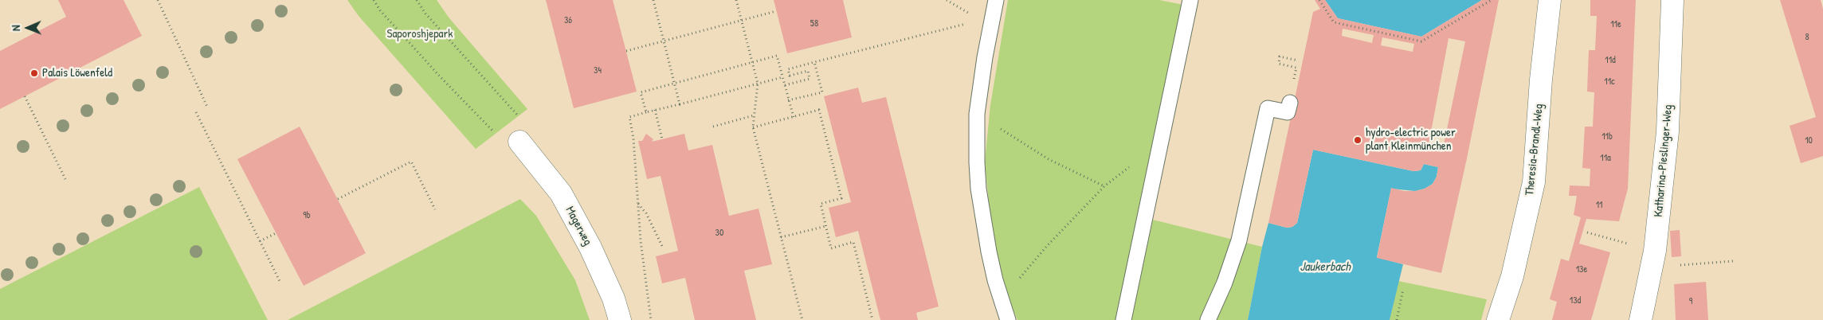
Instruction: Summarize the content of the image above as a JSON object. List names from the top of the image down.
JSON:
{
  "streets": {
    "street": ["Theresia-Brandl-Weg", "Katharina-Pieslinger-Weg", "Magerweg"]
  },
  "water": ["Jaukerbach"],
  "parks": ["Saporoshjepark"],
  "places": ["Palais Löwenfeld", "hydro-electric power plant Kleinmünchen"],
  "house_numbers": [
    "36",
    "58",
    "11e",
    "8",
    "11d",
    "34",
    "11c",
    "11b",
    "10",
    "11a",
    "11",
    "9b",
    "30",
    "13e",
    "13d",
    "9"
  ],
  "north": "left"
}
